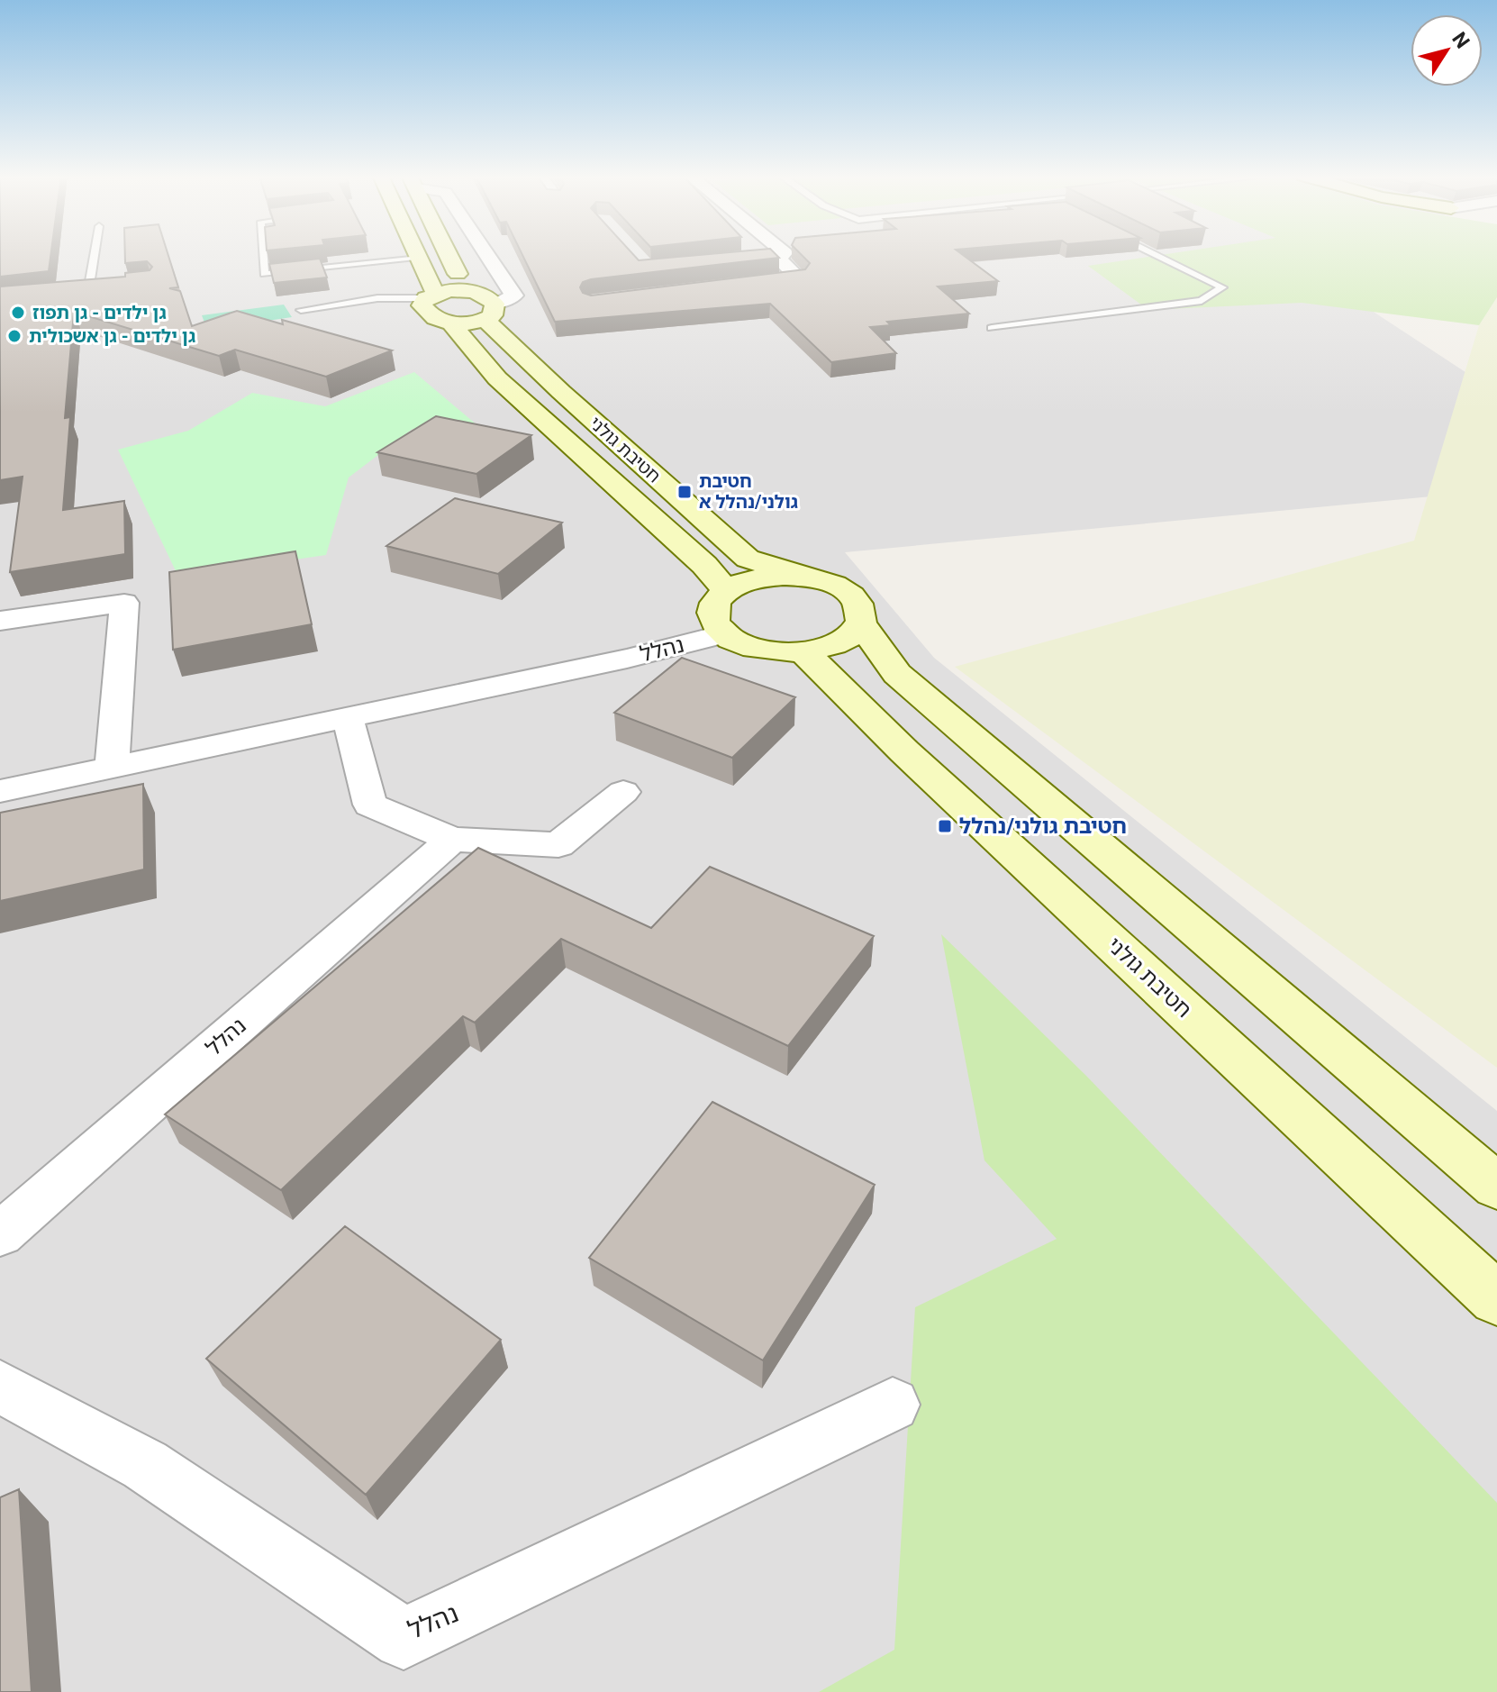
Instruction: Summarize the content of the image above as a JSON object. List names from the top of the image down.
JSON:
{
  "streets": {
    "street": ["חטיבת גולני", "נהלל"]
  },
  "places": {
    "other": ["גן ילדים - גן תפוז", "גן ילדים - גן אשכולית"],
    "transit": ["חטיבת גולני/נהלל א", "חטיבת גולני/נהלל"]
  },
  "north": "top right"
}
